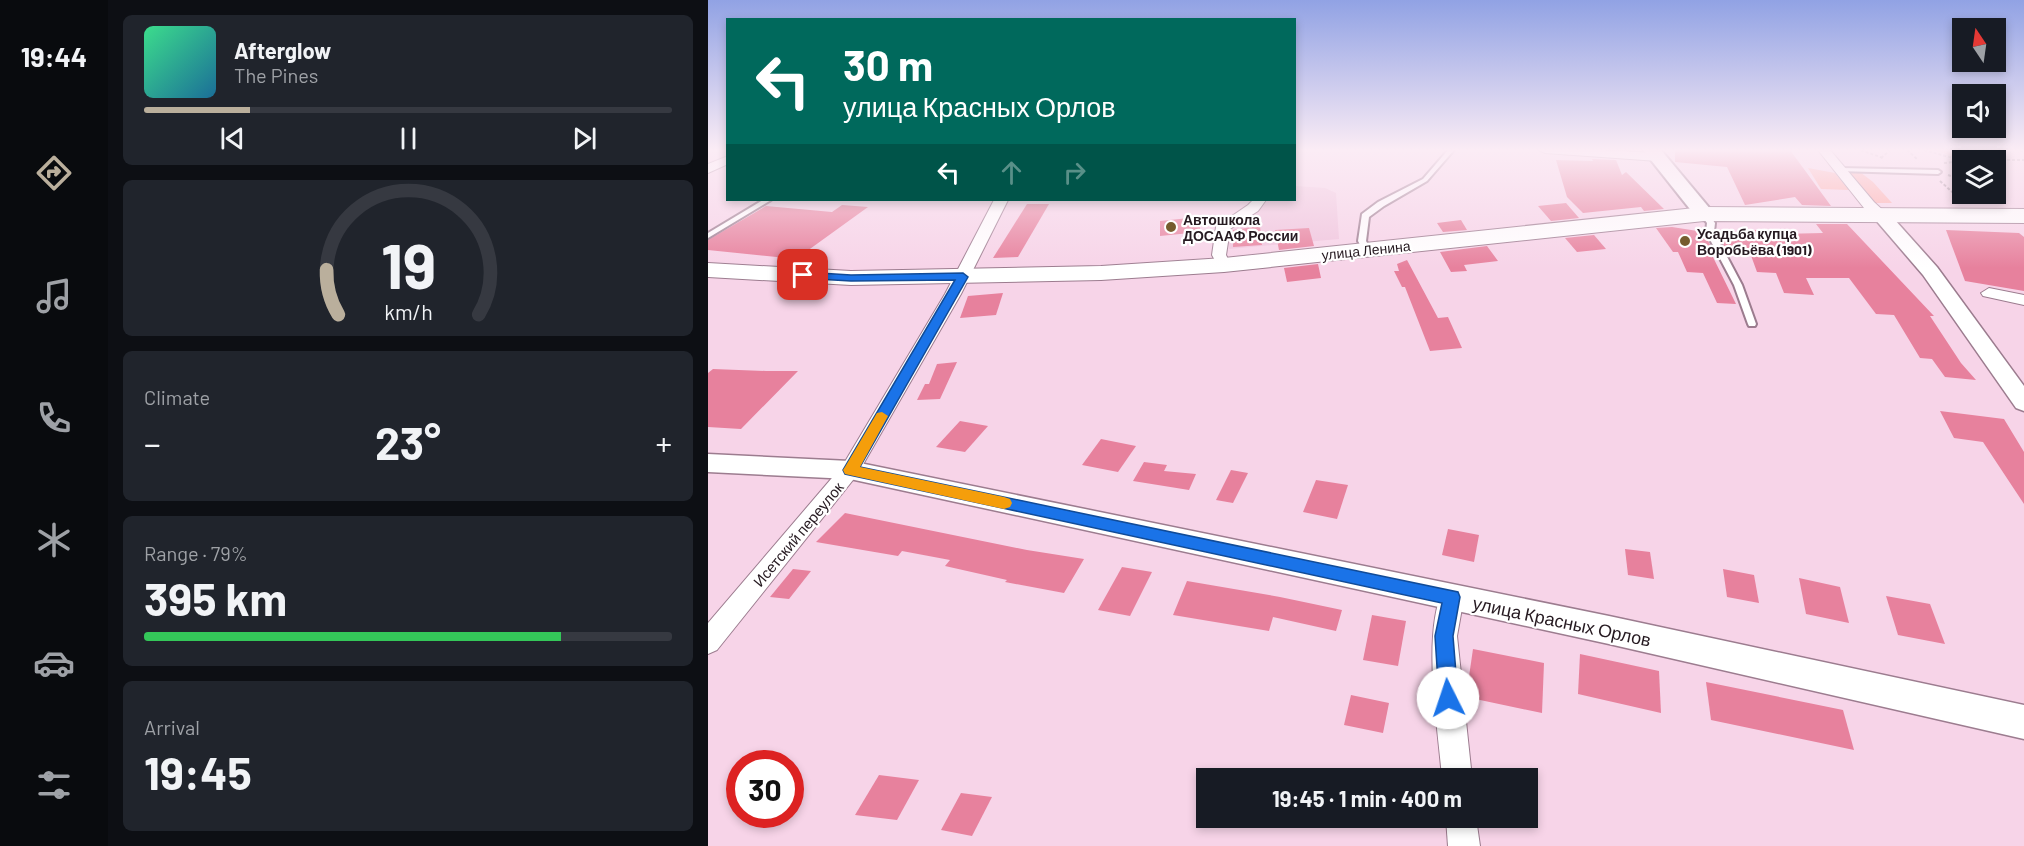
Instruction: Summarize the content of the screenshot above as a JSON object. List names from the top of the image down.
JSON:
{
  "streets": {
    "main road": ["улица Ленина"],
    "street": ["Исетский переулок", "улица Красных Орлов"]
  },
  "crossings": [
    ["улица Ленина", "Исетский переулок"],
    ["Исетский переулок", "улица Красных Орлов"]
  ],
  "places": ["Автошкола ДОСААФ России", "Усадьба купца Воробьёва (1901)"],
  "north": "top",
  "page": {
    "tabs": "19:44",
    "turn": ["30 m", "улица Красных Орлов"],
    "song": ["Afterglow", "The Pines"],
    "tile": [
      "Climate",
      ["Range · 79%", "395 km"],
      ["Arrival", "19:45"]
    ],
    "heat": ["−", "23°", "+"],
    "limit": "30",
    "trip": "19:45 · 1 min · 400 m",
    "gauge": ["19", "km/h"]
  }
}
